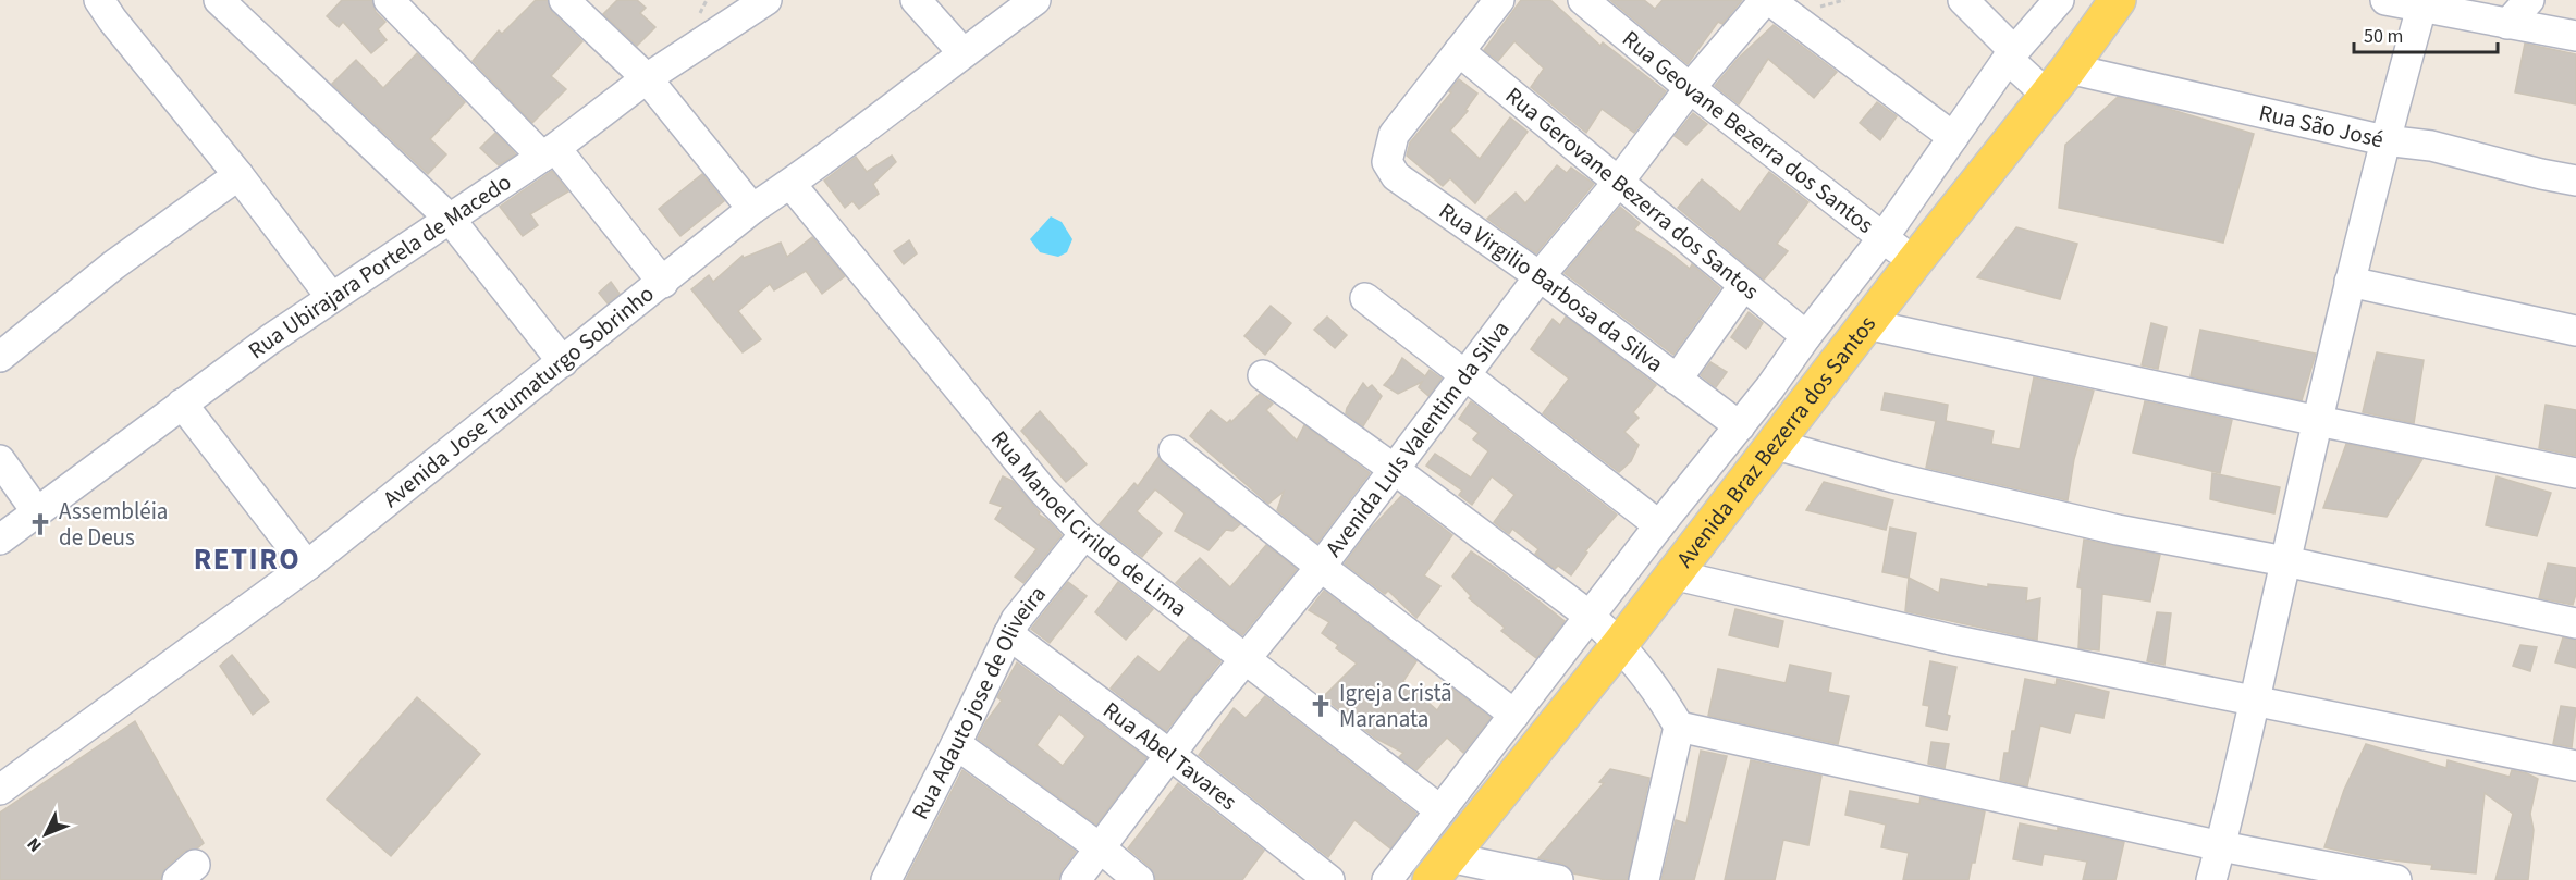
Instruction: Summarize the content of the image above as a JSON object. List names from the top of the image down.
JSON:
{
  "streets": {
    "main road": ["Avenida Braz Bezerra dos Santos"],
    "street": [
      "Rua São José",
      "Rua Geovane Bezerra dos Santos",
      "Rua Gerovane Bezerra dos Santos",
      "Rua Ubirajara Portela de Macedo",
      "Rua Virgilio Barbosa da Silva",
      "Avenida Jose Taumaturgo Sobrinho",
      "Avenida LuIs Valentim da Silva",
      "Rua Manoel Cirildo de Lima",
      "Rua Adauto jose de Oliveira",
      "Rua Abel Tavares"
    ]
  },
  "crossings": [
    ["Rua São José", "Avenida Braz Bezerra dos Santos"],
    ["Rua Geovane Bezerra dos Santos", "Avenida LuIs Valentim da Silva"],
    ["Rua Geovane Bezerra dos Santos", "Avenida Braz Bezerra dos Santos"],
    ["Rua Gerovane Bezerra dos Santos", "Rua Virgilio Barbosa da Silva"],
    ["Rua Gerovane Bezerra dos Santos", "Avenida LuIs Valentim da Silva"],
    ["Rua Gerovane Bezerra dos Santos", "Avenida Braz Bezerra dos Santos"],
    ["Rua Virgilio Barbosa da Silva", "Avenida LuIs Valentim da Silva"],
    ["Rua Virgilio Barbosa da Silva", "Avenida Braz Bezerra dos Santos"],
    ["Avenida Jose Taumaturgo Sobrinho", "Rua Manoel Cirildo de Lima"],
    ["Avenida LuIs Valentim da Silva", "Rua Manoel Cirildo de Lima"],
    ["Avenida LuIs Valentim da Silva", "Rua Abel Tavares"],
    ["Avenida Braz Bezerra dos Santos", "Rua Manoel Cirildo de Lima"],
    ["Rua Manoel Cirildo de Lima", "Rua Adauto jose de Oliveira"],
    ["Rua Adauto jose de Oliveira", "Rua Abel Tavares"]
  ],
  "districts": ["RETIRO"],
  "places": {
    "church": ["Assembléia de Deus", "Igreja Cristã Maranata"]
  },
  "scale_bar": "50 m",
  "north": "bottom left"
}
